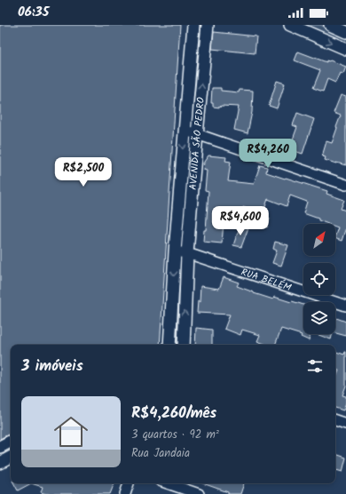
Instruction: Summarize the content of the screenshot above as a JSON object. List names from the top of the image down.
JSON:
{
  "streets": {
    "street": ["AVENIDA SÃO PEDRO", "RUA BELÉM"]
  },
  "crossings": [
    ["AVENIDA SÃO PEDRO", "RUA BELÉM"]
  ],
  "north": "top right",
  "page": {
    "status": "06:35",
    "price": ["R$4,260", "R$2,500", "R$4,600"],
    "heading": "3 imóveis",
    "list": [
      {
        "name": "R$4,260/mês",
        "note": "3 quartos · 92 m² · Rua Jandaia"
      }
    ]
  }
}
